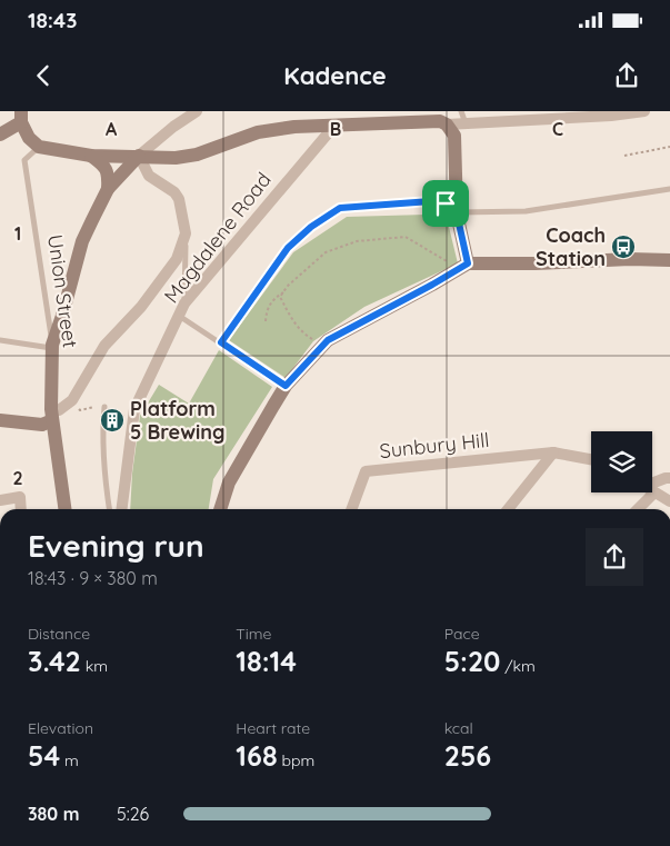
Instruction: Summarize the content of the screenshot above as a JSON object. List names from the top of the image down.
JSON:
{
  "streets": {
    "street": ["Magdalene Road", "Union Street", "Sunbury Hill"]
  },
  "places": {
    "bus stop": ["Coach Station"],
    "building": ["Platform 5 Brewing"]
  },
  "page": {
    "status": "18:43",
    "header": "Kadence",
    "heading": ["Evening run", "18:43 · 9 × 380 m"],
    "stats": [
      ["Distance", "3.42 km"],
      ["Time", "18:14"],
      ["Pace", "5:20 /km"],
      ["Elevation", "54 m"],
      ["Heart rate", "168 bpm"],
      ["kcal", "256"]
    ],
    "list": [
      {
        "name": "380 m",
        "note": "5:26"
      }
    ]
  },
  "grid": {
    "columns": ["A", "B", "C"],
    "rows": ["1", "2"]
  }
}
